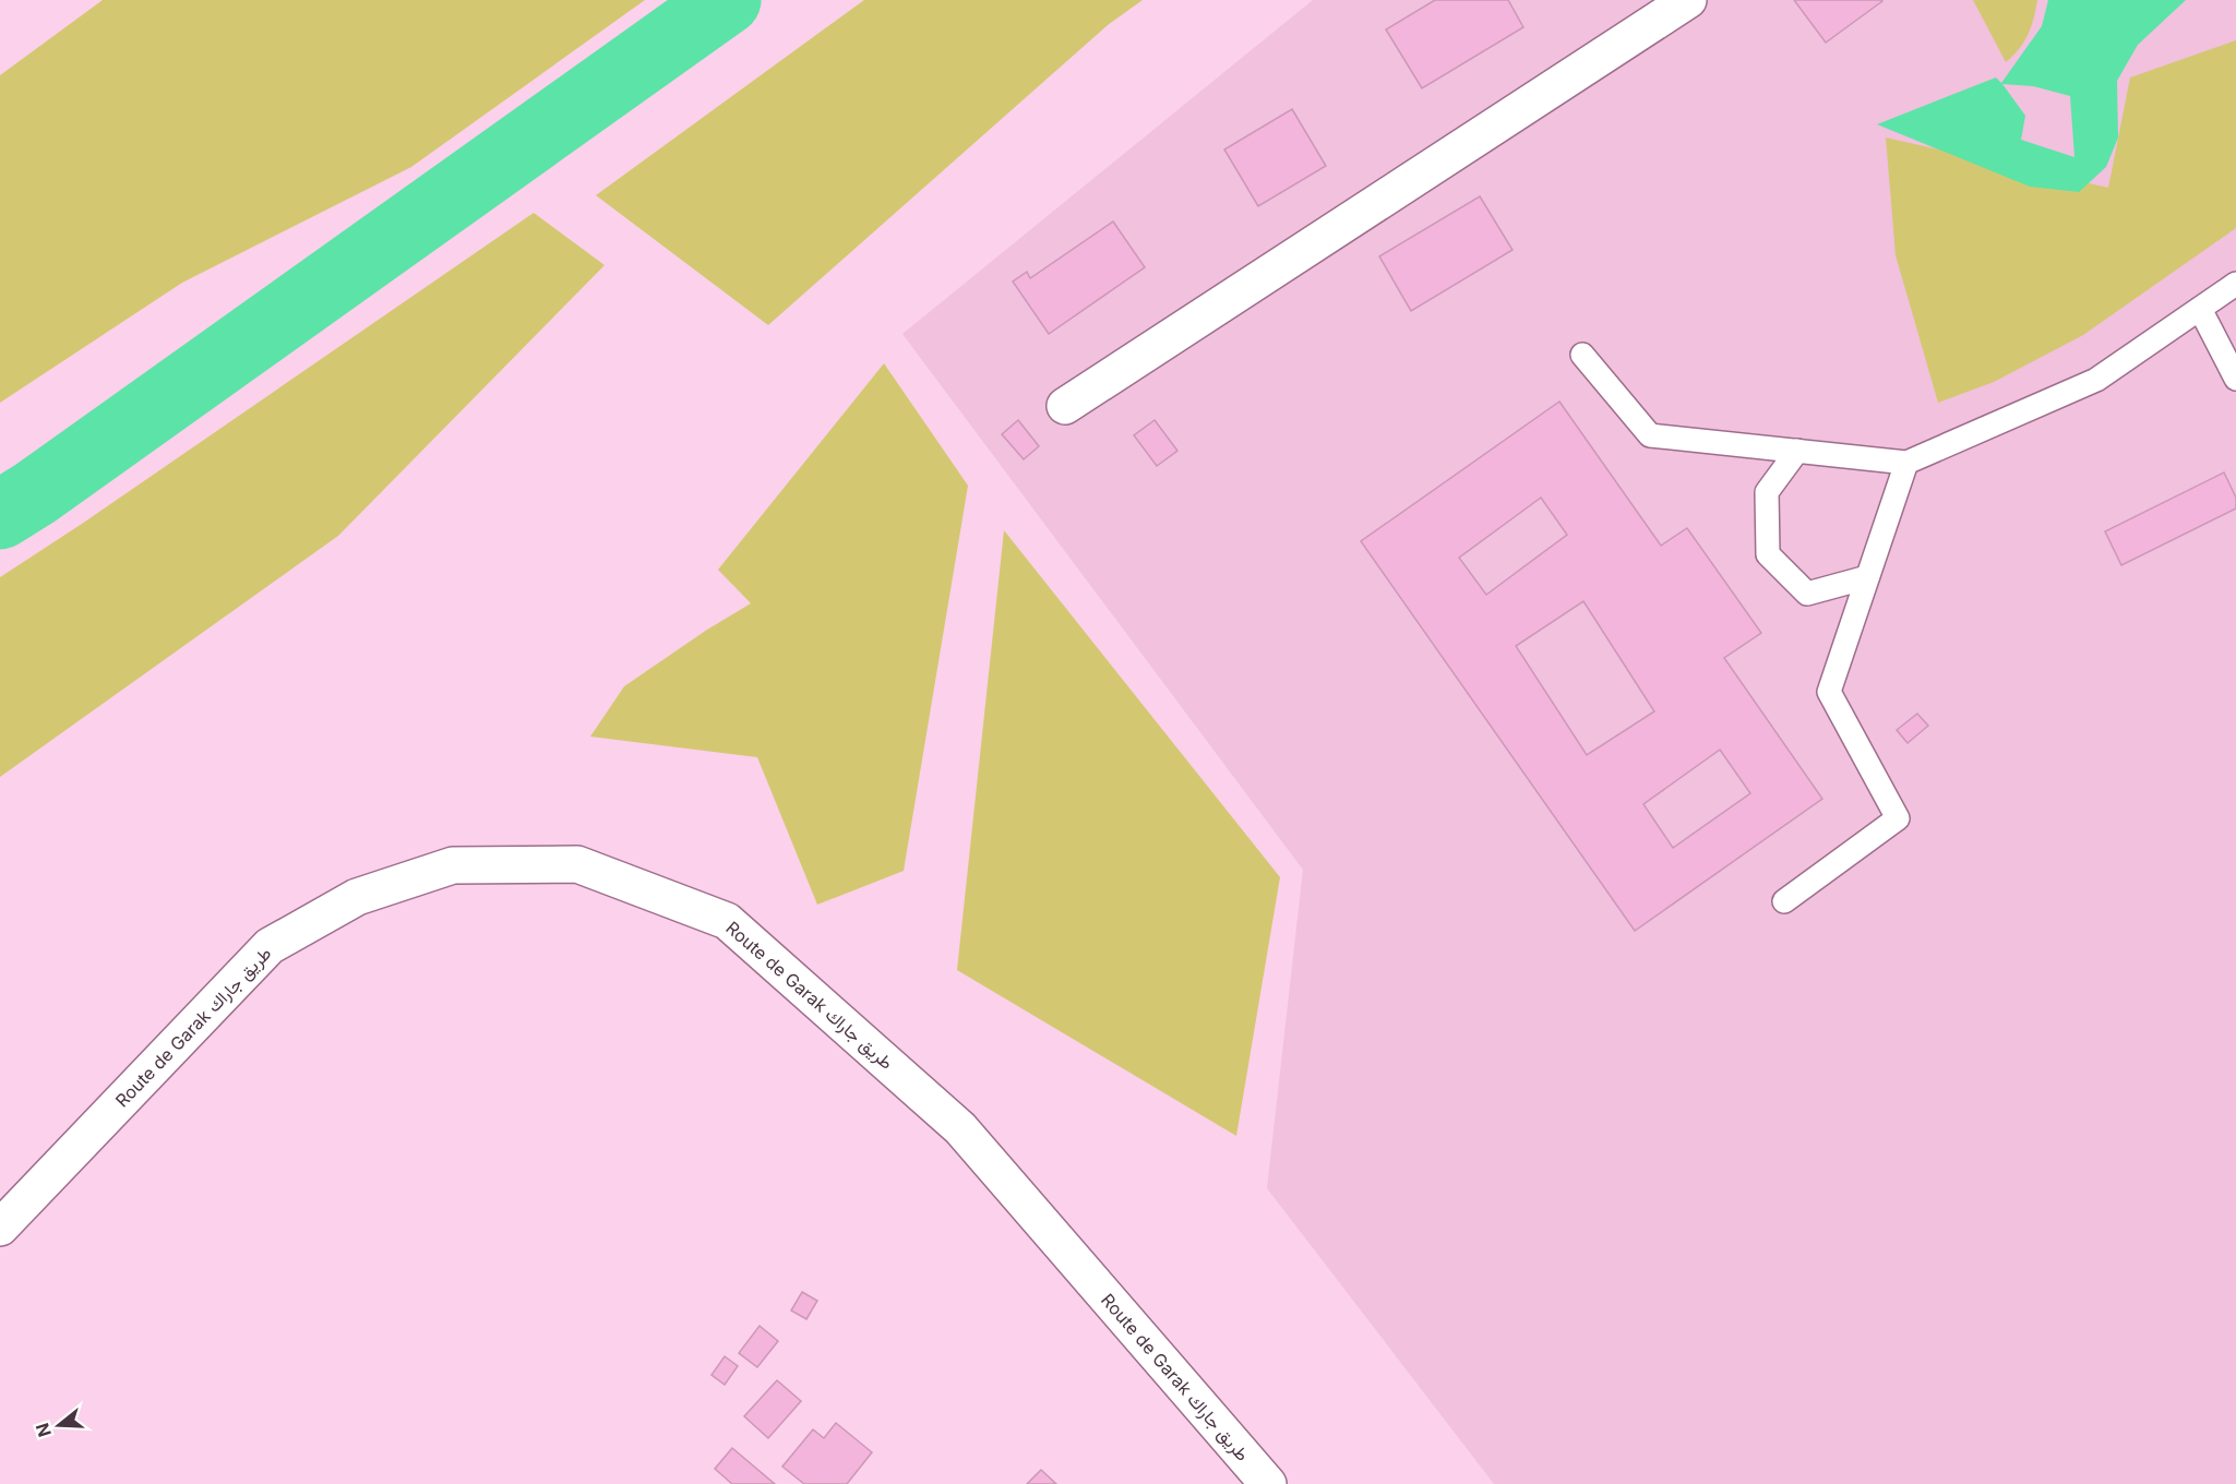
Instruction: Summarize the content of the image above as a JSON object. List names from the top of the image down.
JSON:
{
  "streets": {
    "street": ["Route de Garak طريق جاراك"]
  },
  "north": "left"
}
